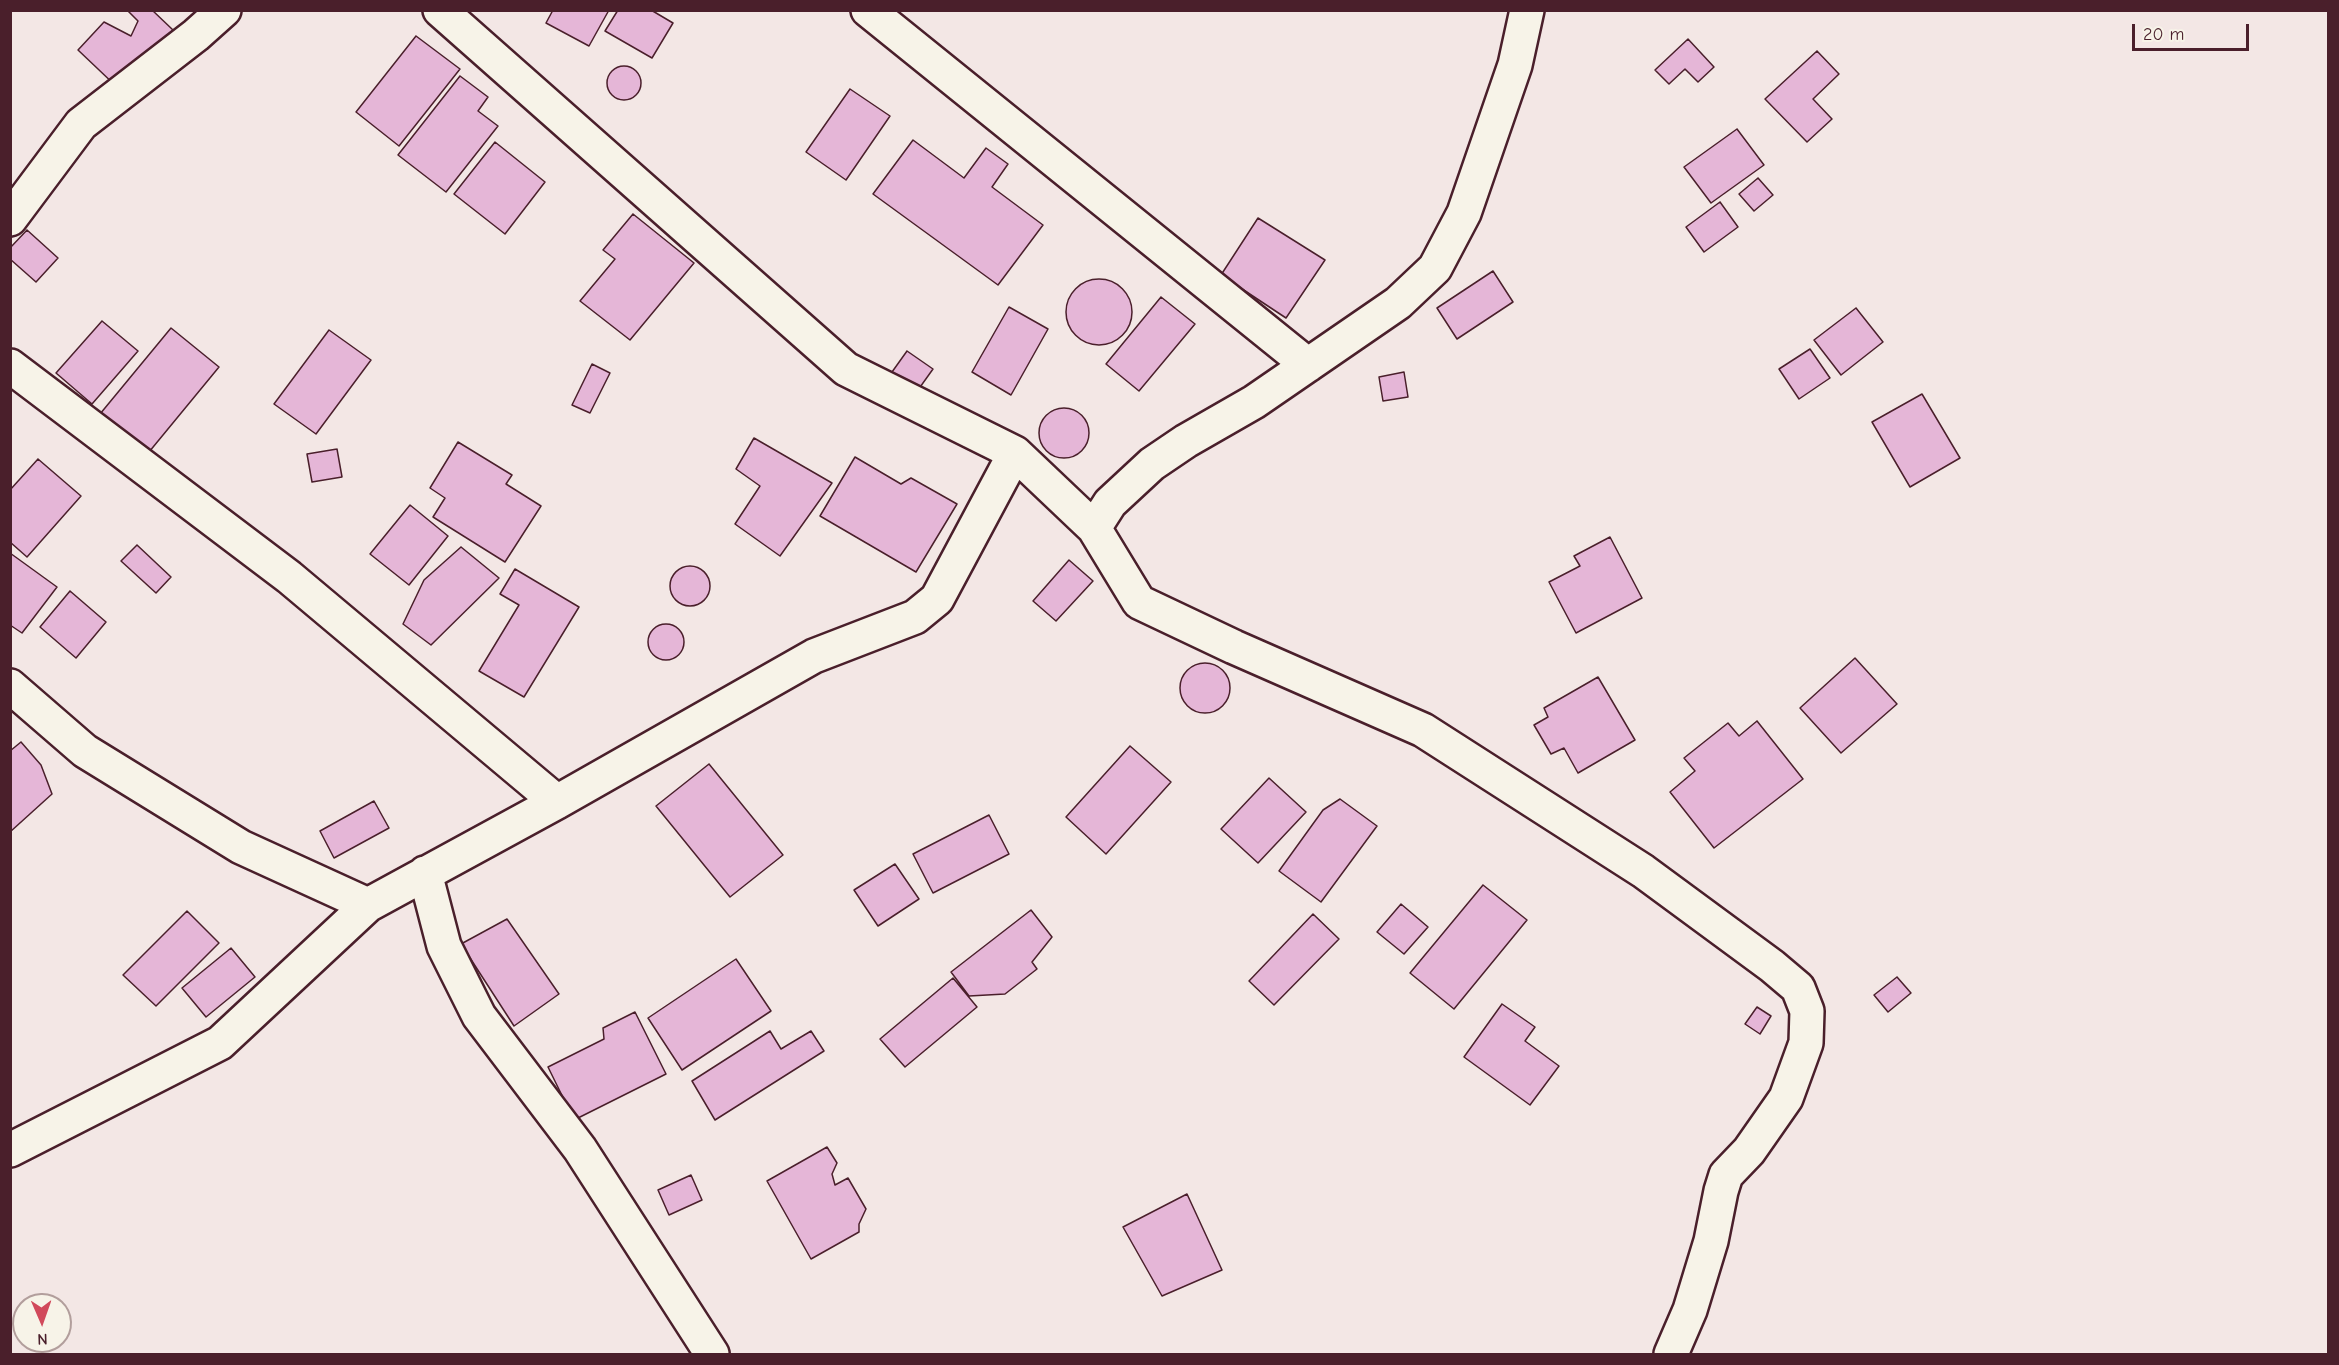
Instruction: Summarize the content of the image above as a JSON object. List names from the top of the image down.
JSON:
{
  "scale_bar": "20 m",
  "north": "bottom"
}
